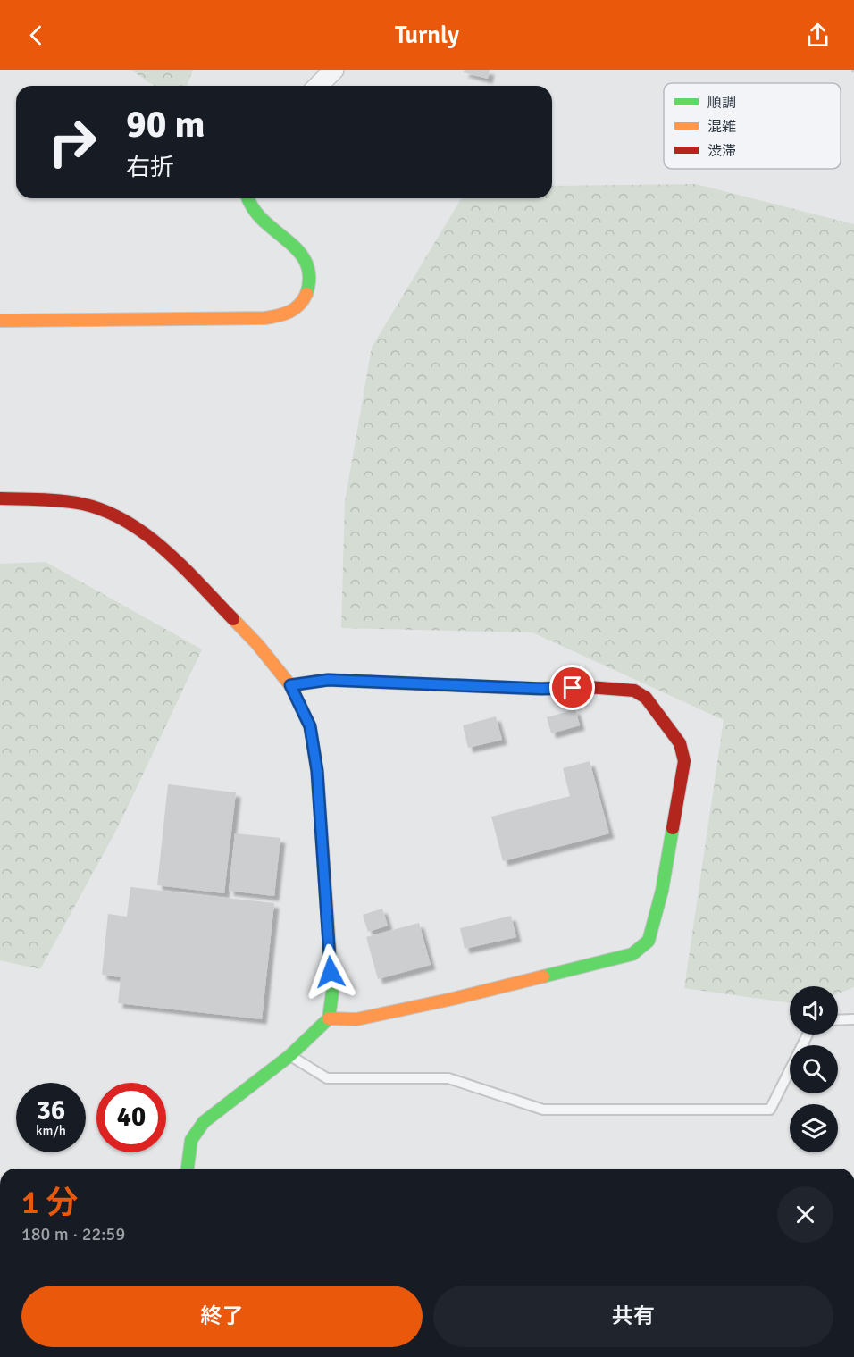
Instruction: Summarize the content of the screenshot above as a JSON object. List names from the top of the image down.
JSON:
{
  "legend": ["順調", "混雑", "渋滞"],
  "page": {
    "header": "Turnly",
    "turn": ["90 m", "右折"],
    "speed": "36 km/h",
    "limit": "40",
    "heading": ["1 分", "180 m · 22:59"],
    "buttons": ["終了", "共有"]
  }
}
